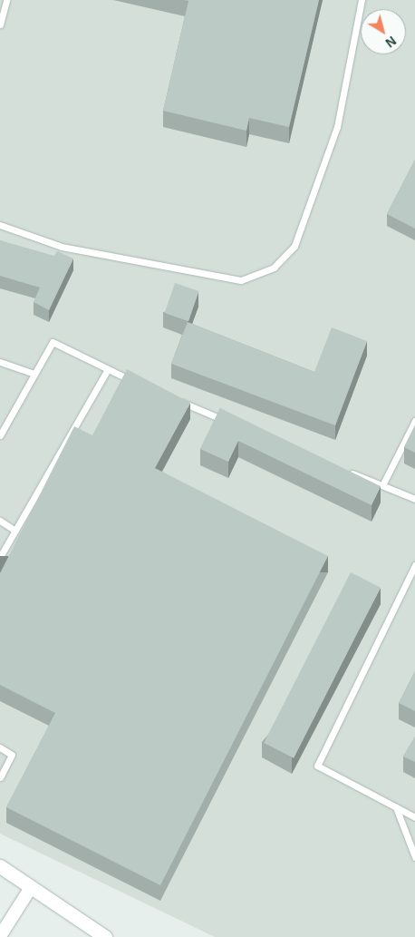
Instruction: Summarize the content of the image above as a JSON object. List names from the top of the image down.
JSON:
{
  "north": "bottom right"
}
